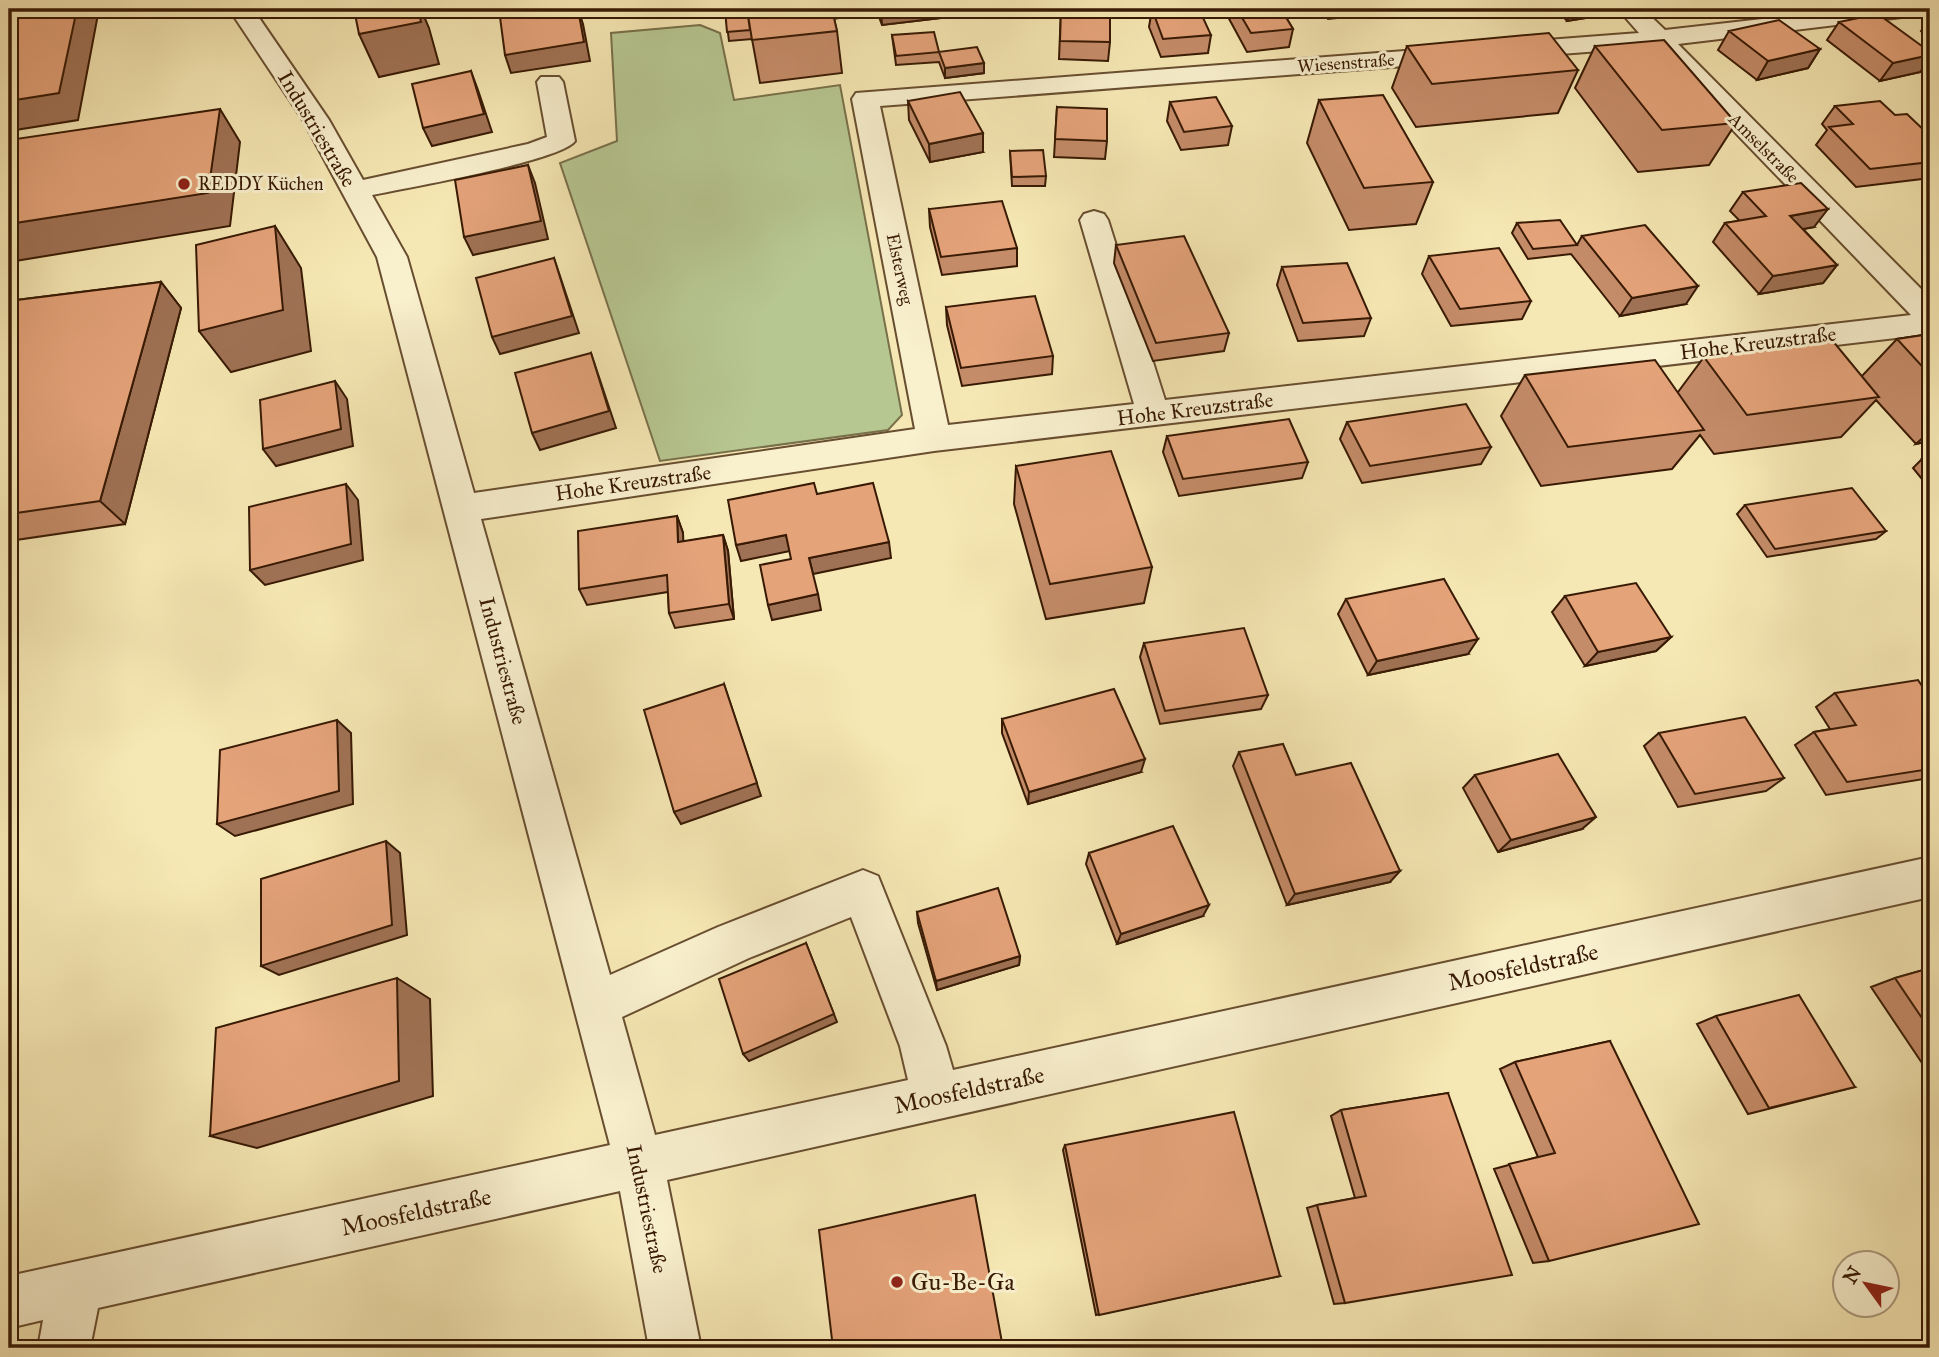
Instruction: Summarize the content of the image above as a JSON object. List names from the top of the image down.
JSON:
{
  "streets": {
    "street": [
      "Wiesenstraße",
      "Industriestraße",
      "Amselstraße",
      "Elsterweg",
      "Hohe Kreuzstraße",
      "Moosfeldstraße"
    ]
  },
  "crossings": [
    ["Wiesenstraße", "Amselstraße"],
    ["Wiesenstraße", "Elsterweg"],
    ["Industriestraße", "Hohe Kreuzstraße"],
    ["Industriestraße", "Moosfeldstraße"],
    ["Elsterweg", "Hohe Kreuzstraße"]
  ],
  "places": ["REDDY Küchen", "Gu-Be-Ga"],
  "north": "top left"
}
